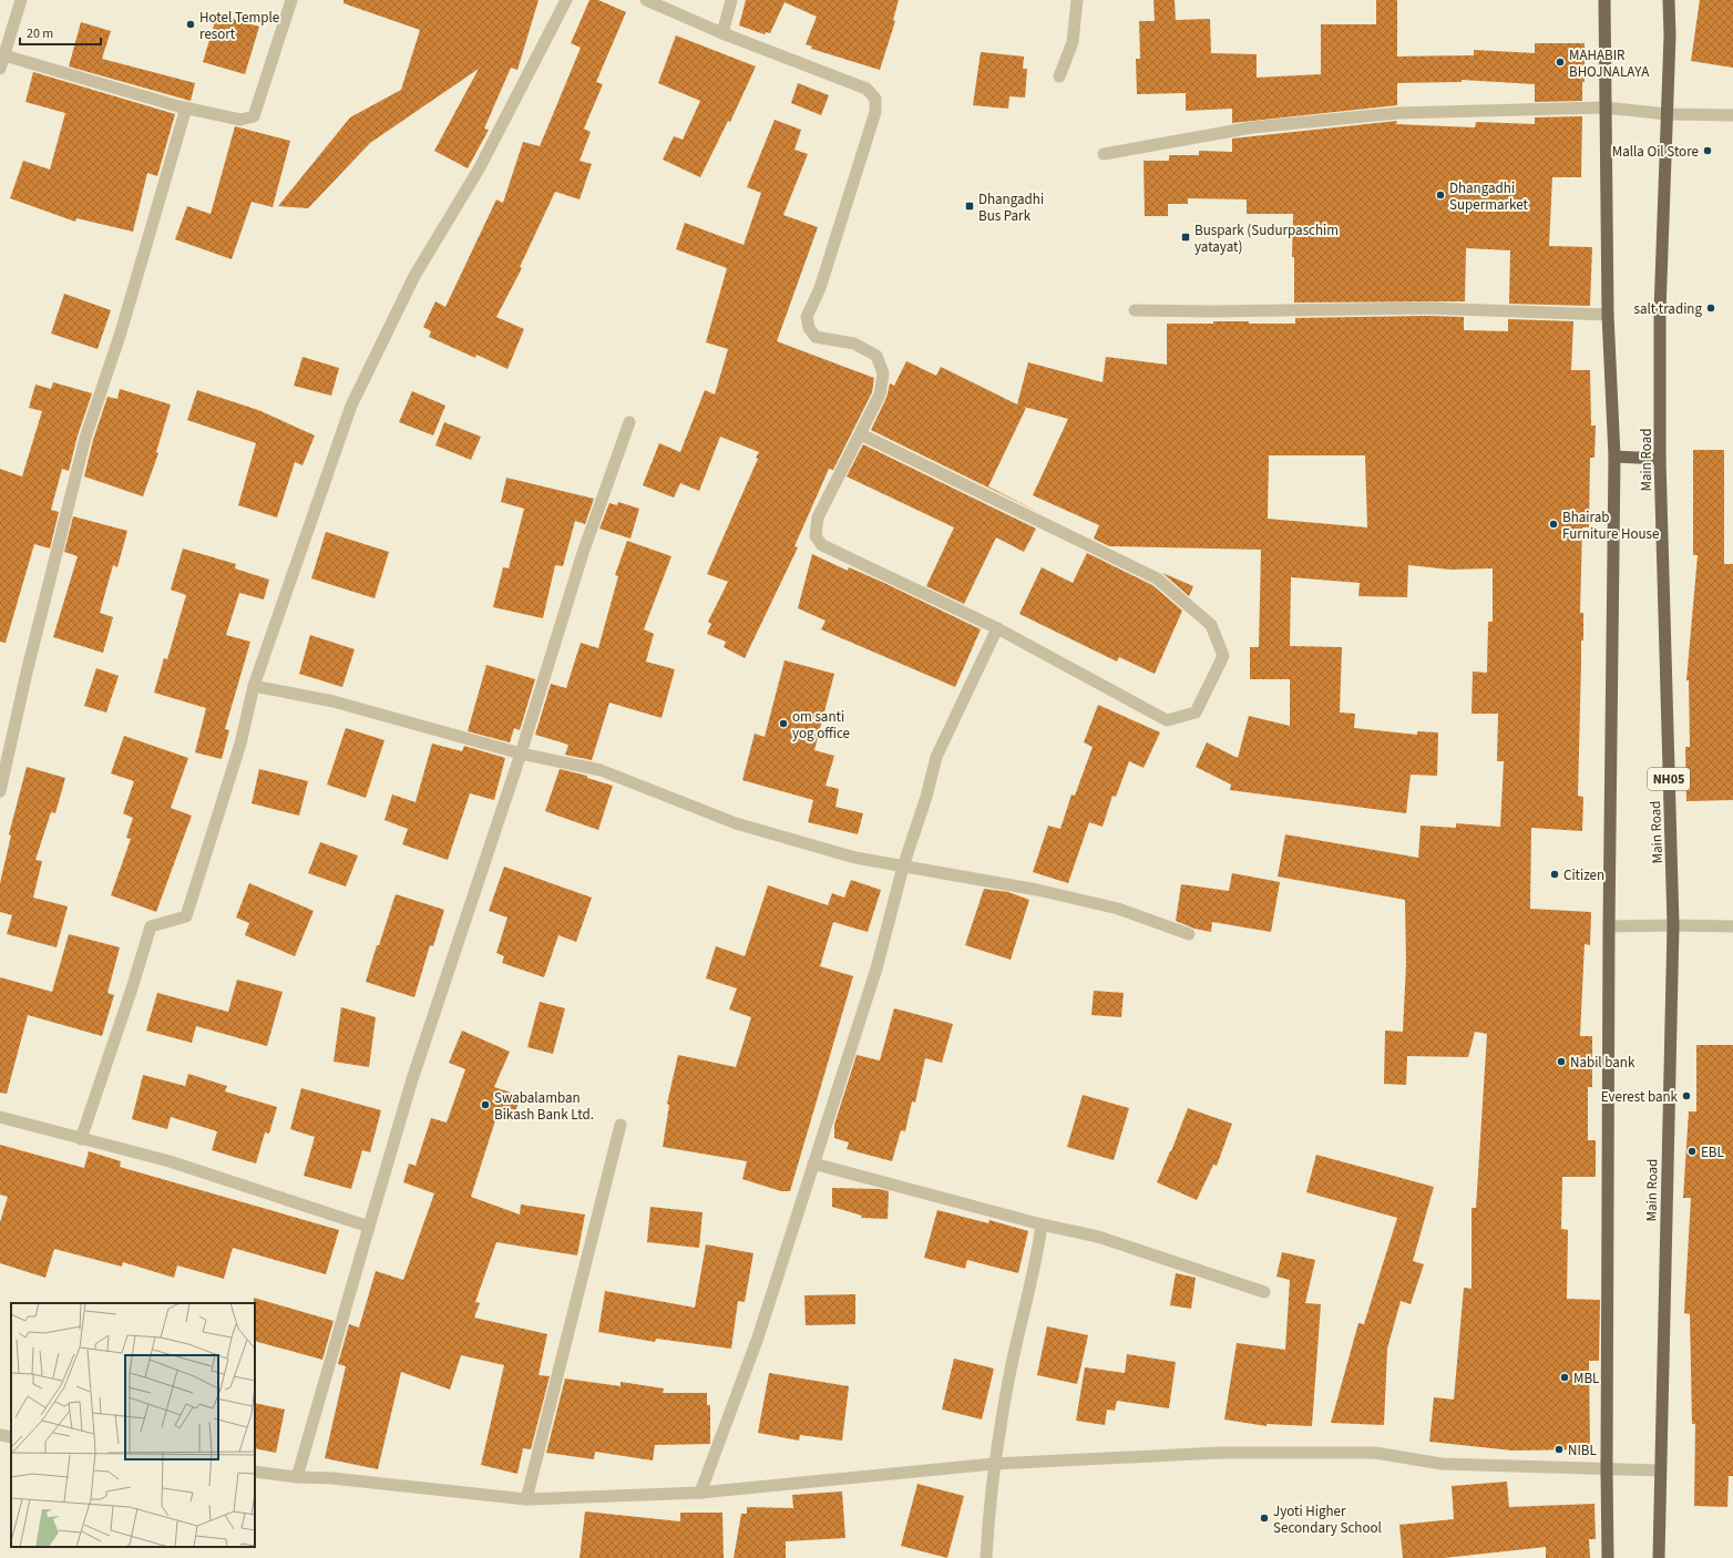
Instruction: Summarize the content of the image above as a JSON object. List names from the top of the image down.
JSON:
{
  "streets": {
    "main road": ["Main Road", "NH05"]
  },
  "places": {
    "other": [
      "Hotel Temple resort",
      "MAHABIR BHOJNALAYA",
      "Malla Oil Store",
      "Dhangadhi Supermarket",
      "salt trading",
      "Bhairab Furniture House",
      "om santi yog office",
      "Citizen",
      "Nabil bank",
      "Everest bank",
      "Swabalamban Bikash Bank Ltd.",
      "EBL",
      "MBL",
      "NIBL",
      "Jyoti Higher Secondary School"
    ],
    "transit": ["Dhangadhi Bus Park", "Buspark (Sudurpaschim yatayat)"]
  },
  "scale_bar": "20 m"
}
